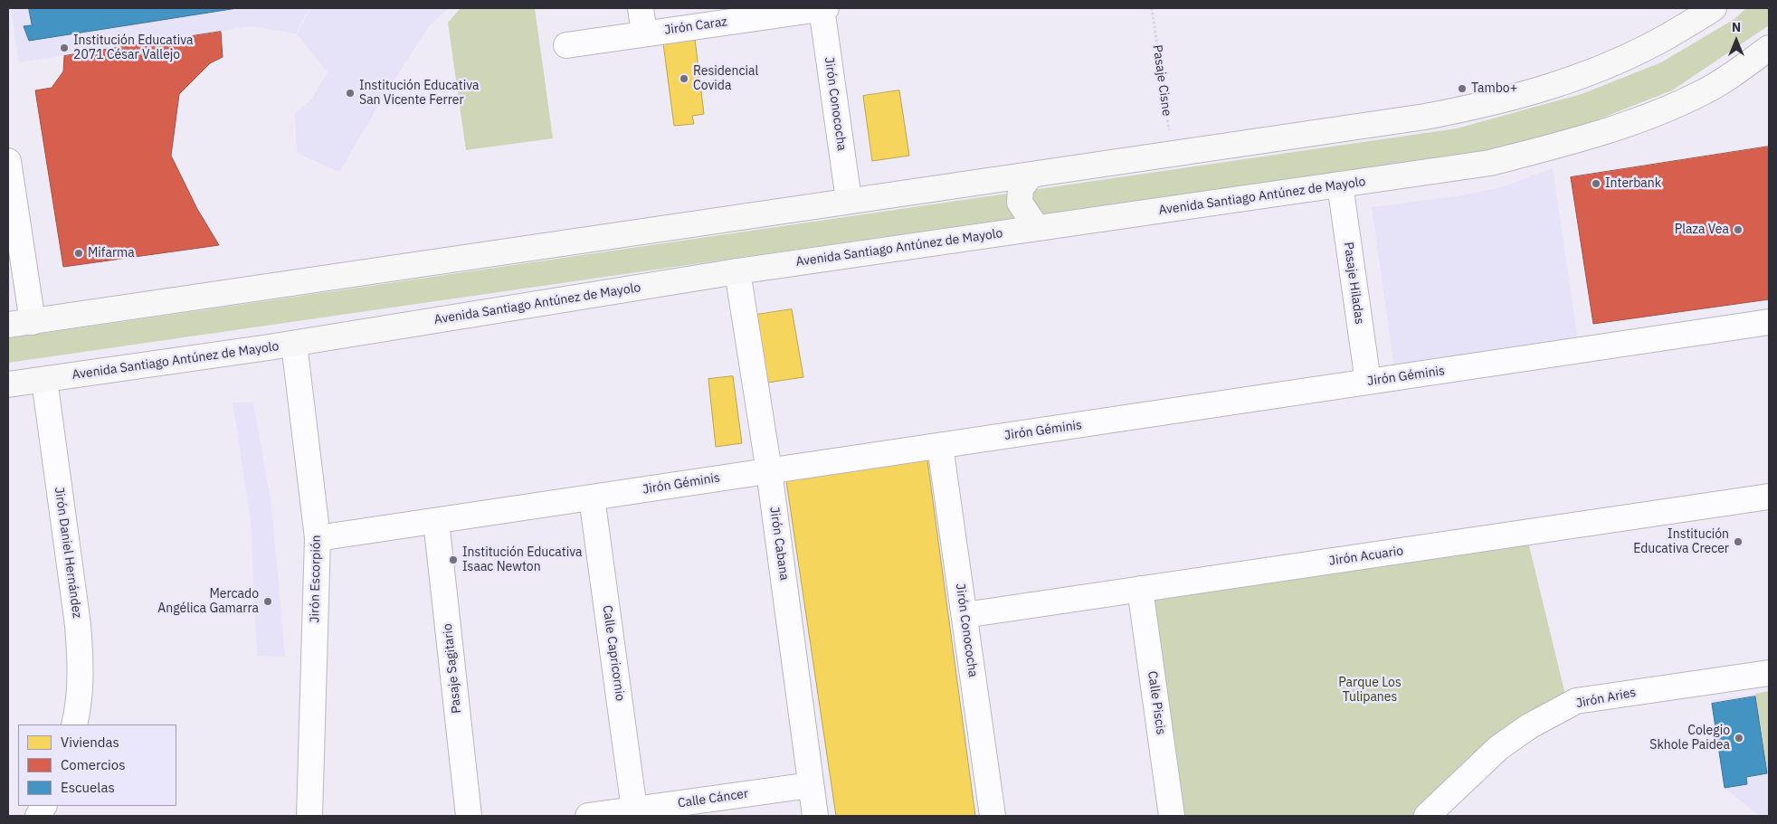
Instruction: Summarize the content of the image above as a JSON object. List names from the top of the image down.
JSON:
{
  "streets": {
    "main road": ["Avenida Santiago Antúnez de Mayolo"],
    "street": [
      "Jirón Caraz",
      "Jirón Conococha",
      "Pasaje Hiladas",
      "Jirón Géminis",
      "Jirón Cabana",
      "Jirón Daniel Hernández",
      "Jirón Acuario",
      "Jirón Escorpión",
      "Calle Capricornio",
      "Pasaje Sagitario",
      "Jirón Aries",
      "Calle Piscis",
      "Calle Cáncer"
    ],
    "path": ["Pasaje Cisne"]
  },
  "crossings": [
    ["Jirón Caraz", "Jirón Conococha"],
    ["Jirón Conococha", "Jirón Géminis"],
    ["Jirón Conococha", "Jirón Acuario"],
    ["Avenida Santiago Antúnez de Mayolo", "Pasaje Hiladas"],
    ["Avenida Santiago Antúnez de Mayolo", "Jirón Cabana"],
    ["Avenida Santiago Antúnez de Mayolo", "Jirón Daniel Hernández"],
    ["Avenida Santiago Antúnez de Mayolo", "Jirón Escorpión"],
    ["Pasaje Hiladas", "Jirón Géminis"],
    ["Jirón Géminis", "Jirón Cabana"],
    ["Jirón Géminis", "Jirón Escorpión"],
    ["Jirón Géminis", "Calle Capricornio"],
    ["Jirón Géminis", "Pasaje Sagitario"],
    ["Jirón Cabana", "Calle Cáncer"],
    ["Jirón Acuario", "Calle Piscis"],
    ["Calle Capricornio", "Calle Cáncer"]
  ],
  "parks": ["Parque Los Tulipanes"],
  "places": [
    "Institución Educativa 2071 César Vallejo",
    "Residencial Covida",
    "Tambo+",
    "Institución Educativa San Vicente Ferrer",
    "Interbank",
    "Plaza Vea",
    "Mifarma",
    "Institución Educativa Crecer",
    "Institución Educativa Isaac Newton",
    "Mercado Angélica Gamarra",
    "Colegio Skhole Paidea"
  ],
  "legend": ["Viviendas", "Comercios", "Escuelas"],
  "north": "top"
}
